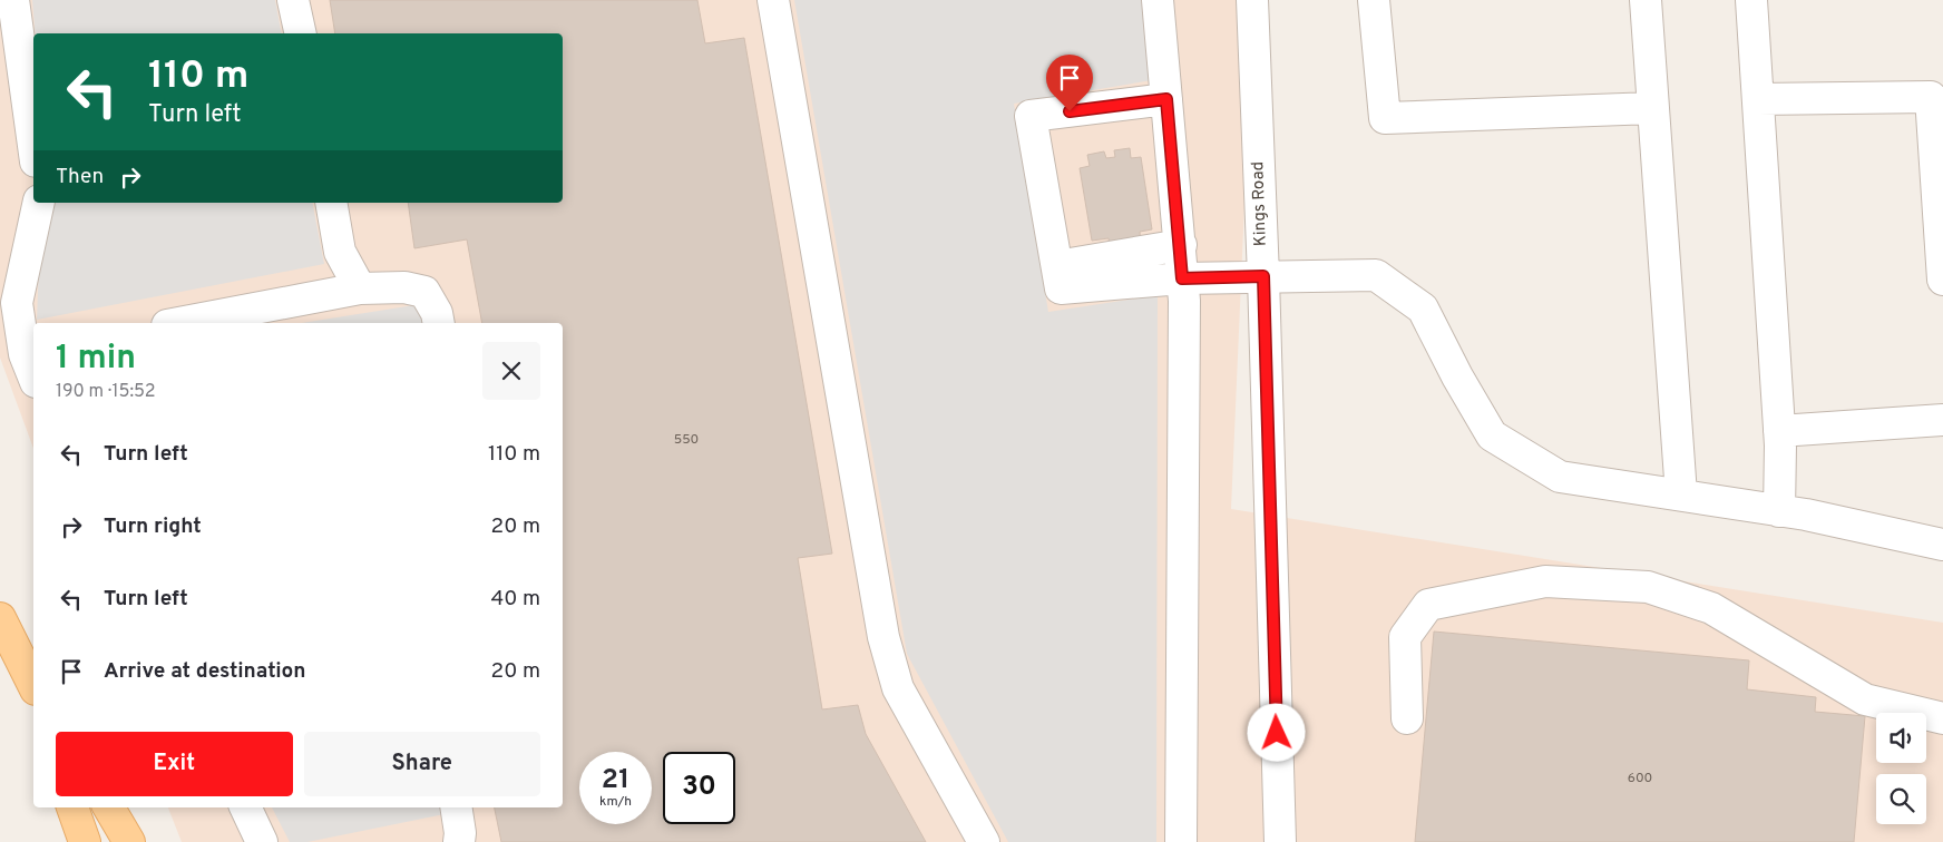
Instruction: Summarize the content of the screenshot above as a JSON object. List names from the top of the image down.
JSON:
{
  "streets": {
    "street": ["Kings Road"]
  },
  "house_numbers": ["550", "600"],
  "page": {
    "turn": ["110 m", "Turn left"],
    "then": "Then",
    "heading": ["1 min", "190 m · 15:52"],
    "list": [
      {
        "name": "Turn left",
        "value": "110 m"
      },
      {
        "name": "Turn right",
        "value": "20 m"
      },
      {
        "name": "Turn left",
        "value": "40 m"
      },
      {
        "name": "Arrive at destination",
        "value": "20 m"
      }
    ],
    "buttons": ["Exit", "Share"],
    "speed": "21 km/h",
    "limit": "30"
  }
}
